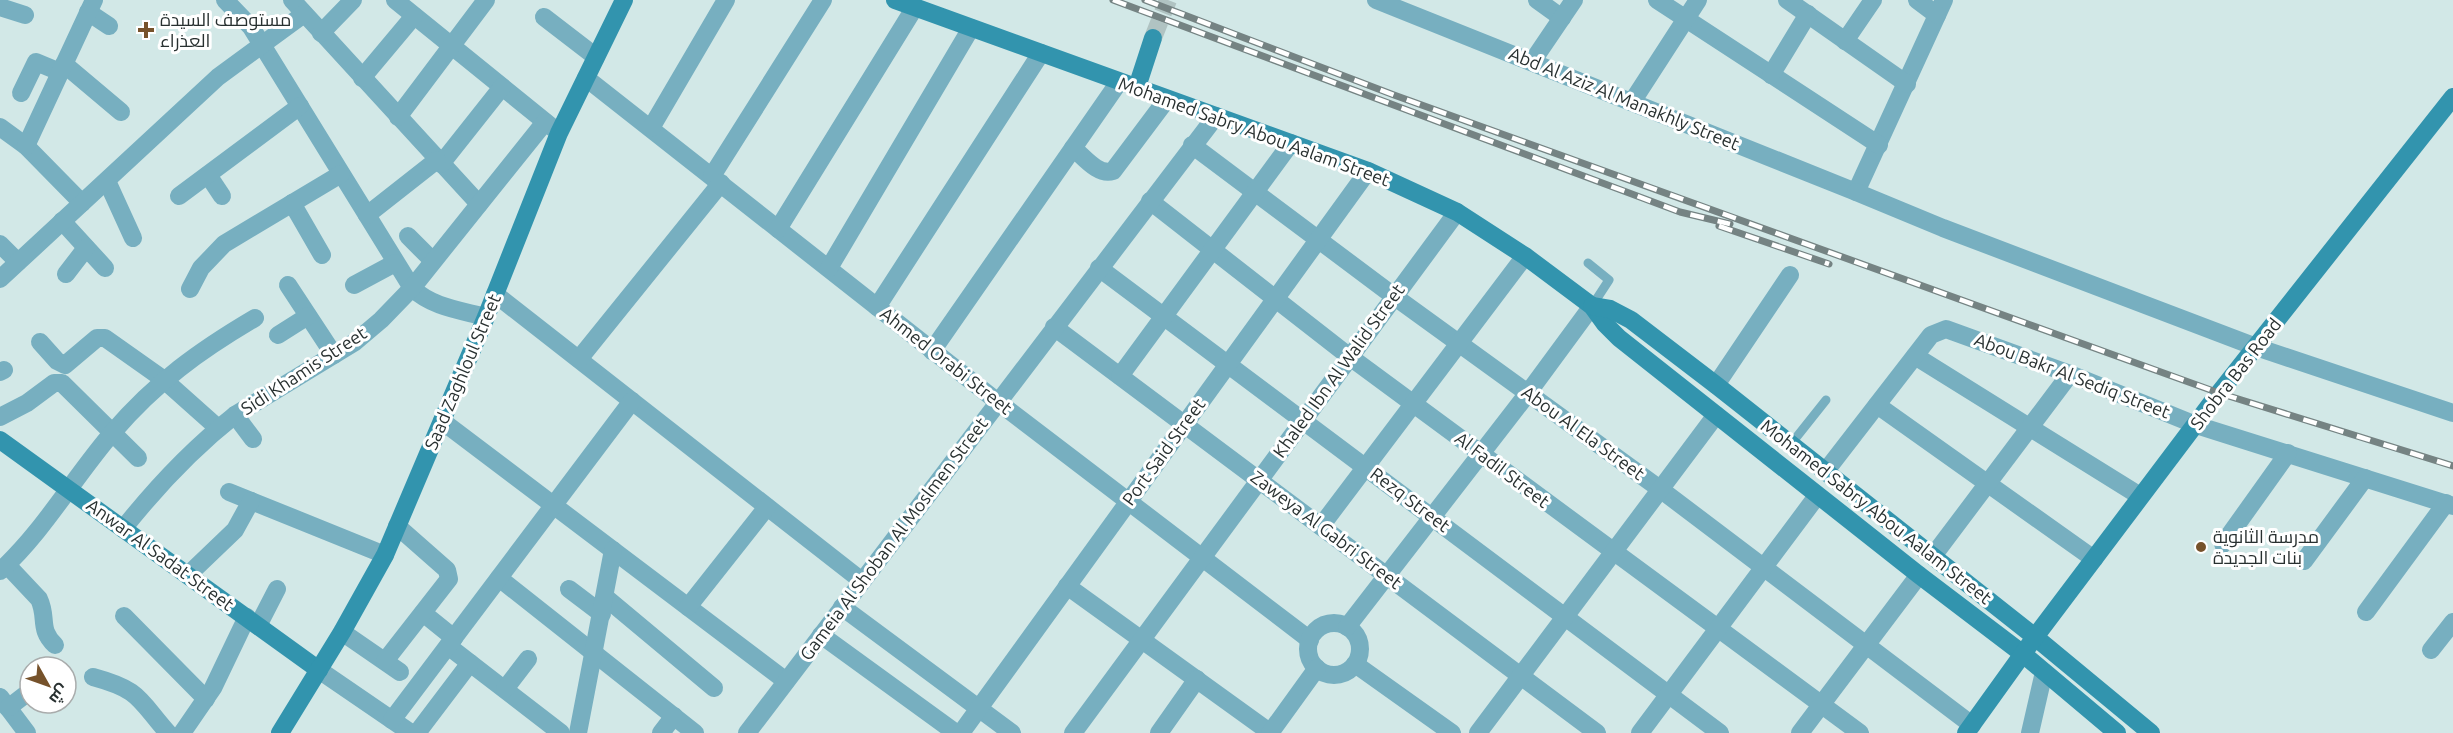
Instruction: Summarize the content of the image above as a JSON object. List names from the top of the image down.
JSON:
{
  "streets": {
    "street": [
      "Abd Al Aziz Al Manakhly Street",
      "Mohamed Sabry Abou Aalam Street",
      "Ahmed Orabi Street",
      "Sidi Khamis Street",
      "Khaled Ibn Al Walid Street",
      "Saad Zaghloul Street",
      "Shobra Bas Road",
      "Abou Bakr Al Sediq Street",
      "Abou Al Ela Street",
      "Port Said Street",
      "Al Fadil Street",
      "Rezq Street",
      "Zaweya Al Gabri Street",
      "Gameia Al Shoban Al Moslmen Street",
      "Anwar Al Sadat Street"
    ]
  },
  "crossings": [
    ["Abd Al Aziz Al Manakhly Street", "Shobra Bas Road"],
    ["Mohamed Sabry Abou Aalam Street", "Khaled Ibn Al Walid Street"],
    ["Mohamed Sabry Abou Aalam Street", "Shobra Bas Road"],
    ["Mohamed Sabry Abou Aalam Street", "Port Said Street"],
    ["Mohamed Sabry Abou Aalam Street", "Gameia Al Shoban Al Moslmen Street"],
    ["Ahmed Orabi Street", "Khaled Ibn Al Walid Street"],
    ["Ahmed Orabi Street", "Saad Zaghloul Street"],
    ["Ahmed Orabi Street", "Port Said Street"],
    ["Ahmed Orabi Street", "Gameia Al Shoban Al Moslmen Street"],
    ["Sidi Khamis Street", "Saad Zaghloul Street"],
    ["Sidi Khamis Street", "Anwar Al Sadat Street"],
    ["Khaled Ibn Al Walid Street", "Abou Al Ela Street"],
    ["Khaled Ibn Al Walid Street", "Al Fadil Street"],
    ["Khaled Ibn Al Walid Street", "Rezq Street"],
    ["Khaled Ibn Al Walid Street", "Zaweya Al Gabri Street"],
    ["Saad Zaghloul Street", "Anwar Al Sadat Street"],
    ["Shobra Bas Road", "Abou Bakr Al Sediq Street"],
    ["Shobra Bas Road", "Abou Al Ela Street"],
    ["Abou Al Ela Street", "Port Said Street"],
    ["Abou Al Ela Street", "Gameia Al Shoban Al Moslmen Street"],
    ["Port Said Street", "Al Fadil Street"],
    ["Port Said Street", "Rezq Street"],
    ["Port Said Street", "Zaweya Al Gabri Street"],
    ["Al Fadil Street", "Gameia Al Shoban Al Moslmen Street"],
    ["Rezq Street", "Gameia Al Shoban Al Moslmen Street"],
    ["Zaweya Al Gabri Street", "Gameia Al Shoban Al Moslmen Street"]
  ],
  "places": {
    "health": ["مستوصف السيدة العذراء"],
    "other": ["مدرسة الثانوية بنات الجديدة"]
  },
  "north": "bottom right"
}
